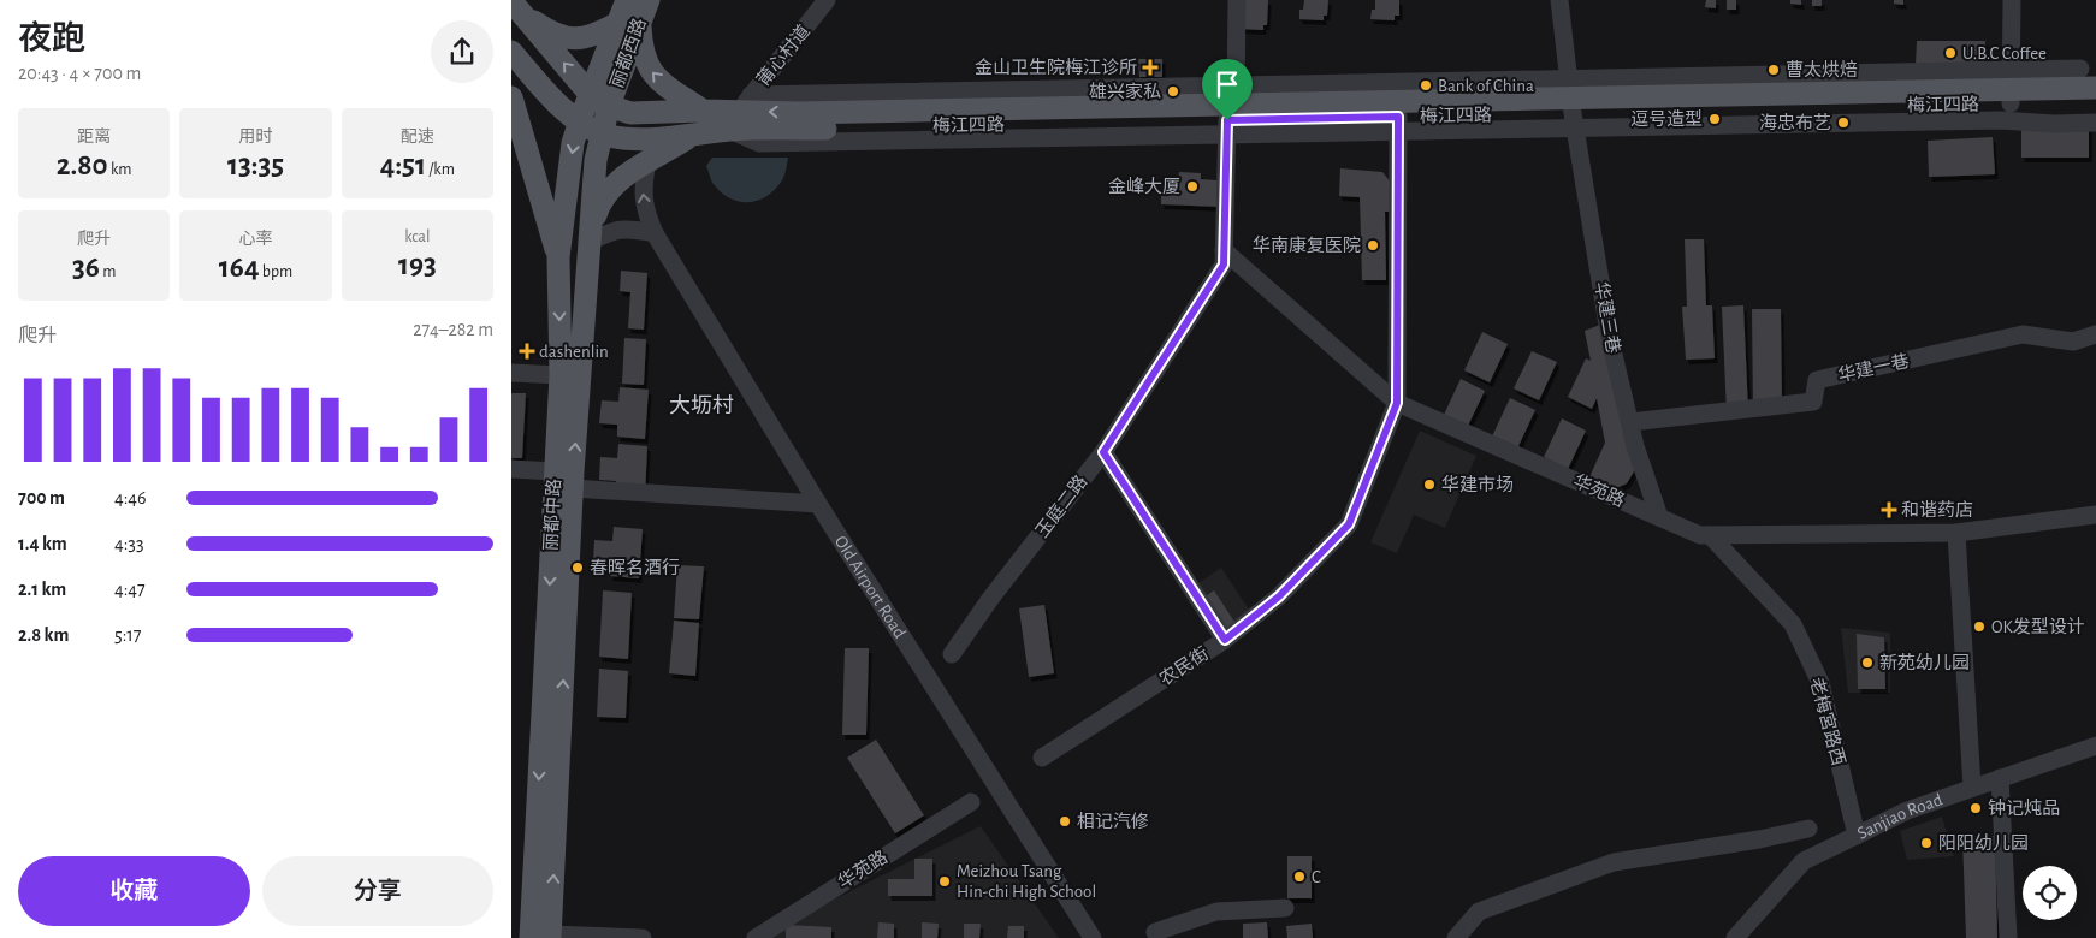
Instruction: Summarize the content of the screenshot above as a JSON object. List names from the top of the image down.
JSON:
{
  "streets": {
    "main road": ["丽都西路", "梅江四路", "丽都中路"],
    "street": [
      "莆心村道",
      "华建三巷",
      "华建一巷",
      "华苑路",
      "玉庭二路",
      "Old Airport Road",
      "农民街",
      "老梅宮路西",
      "Sanjiao Road"
    ]
  },
  "crossings": [
    ["丽都西路", "梅江四路"],
    ["丽都西路", "丽都中路"],
    ["莆心村道", "梅江四路"],
    ["梅江四路", "华建三巷"],
    ["梅江四路", "玉庭二路"],
    ["梅江四路", "丽都中路"],
    ["华建三巷", "华建一巷"],
    ["华建三巷", "华苑路"],
    ["华苑路", "玉庭二路"],
    ["华苑路", "农民街"],
    ["华苑路", "老梅宮路西"],
    ["老梅宮路西", "Sanjiao Road"]
  ],
  "districts": ["大坜村"],
  "places": {
    "other": [
      "U.B.C Coffee",
      "曹太烘焙",
      "Bank of China",
      "雄兴家私",
      "逗号造型",
      "海忠布艺",
      "金峰大厦",
      "华南康复医院",
      "华建市场",
      "春晖名酒行",
      "OK发型设计",
      "新苑幼儿园",
      "钟记炖品",
      "相记汽修",
      "阳阳幼儿园",
      "C",
      "Meizhou Tsang Hin-chi High School"
    ],
    "health": ["金山卫生院梅江诊所", "dashenlin", "和谐药店"]
  },
  "page": {
    "heading": ["夜跑", "20:43 · 4 × 700 m"],
    "stats": [
      ["距离", "2.80 km"],
      ["用时", "13:35"],
      ["配速", "4:51 /km"],
      ["爬升", "36 m"],
      ["心率", "164 bpm"],
      ["kcal", "193"]
    ],
    "chart": ["爬升", "274–282 m"],
    "list": [
      {
        "name": "700 m",
        "note": "4:46"
      },
      {
        "name": "1.4 km",
        "note": "4:33"
      },
      {
        "name": "2.1 km",
        "note": "4:47"
      },
      {
        "name": "2.8 km",
        "note": "5:17"
      }
    ],
    "buttons": ["收藏", "分享"]
  }
}
